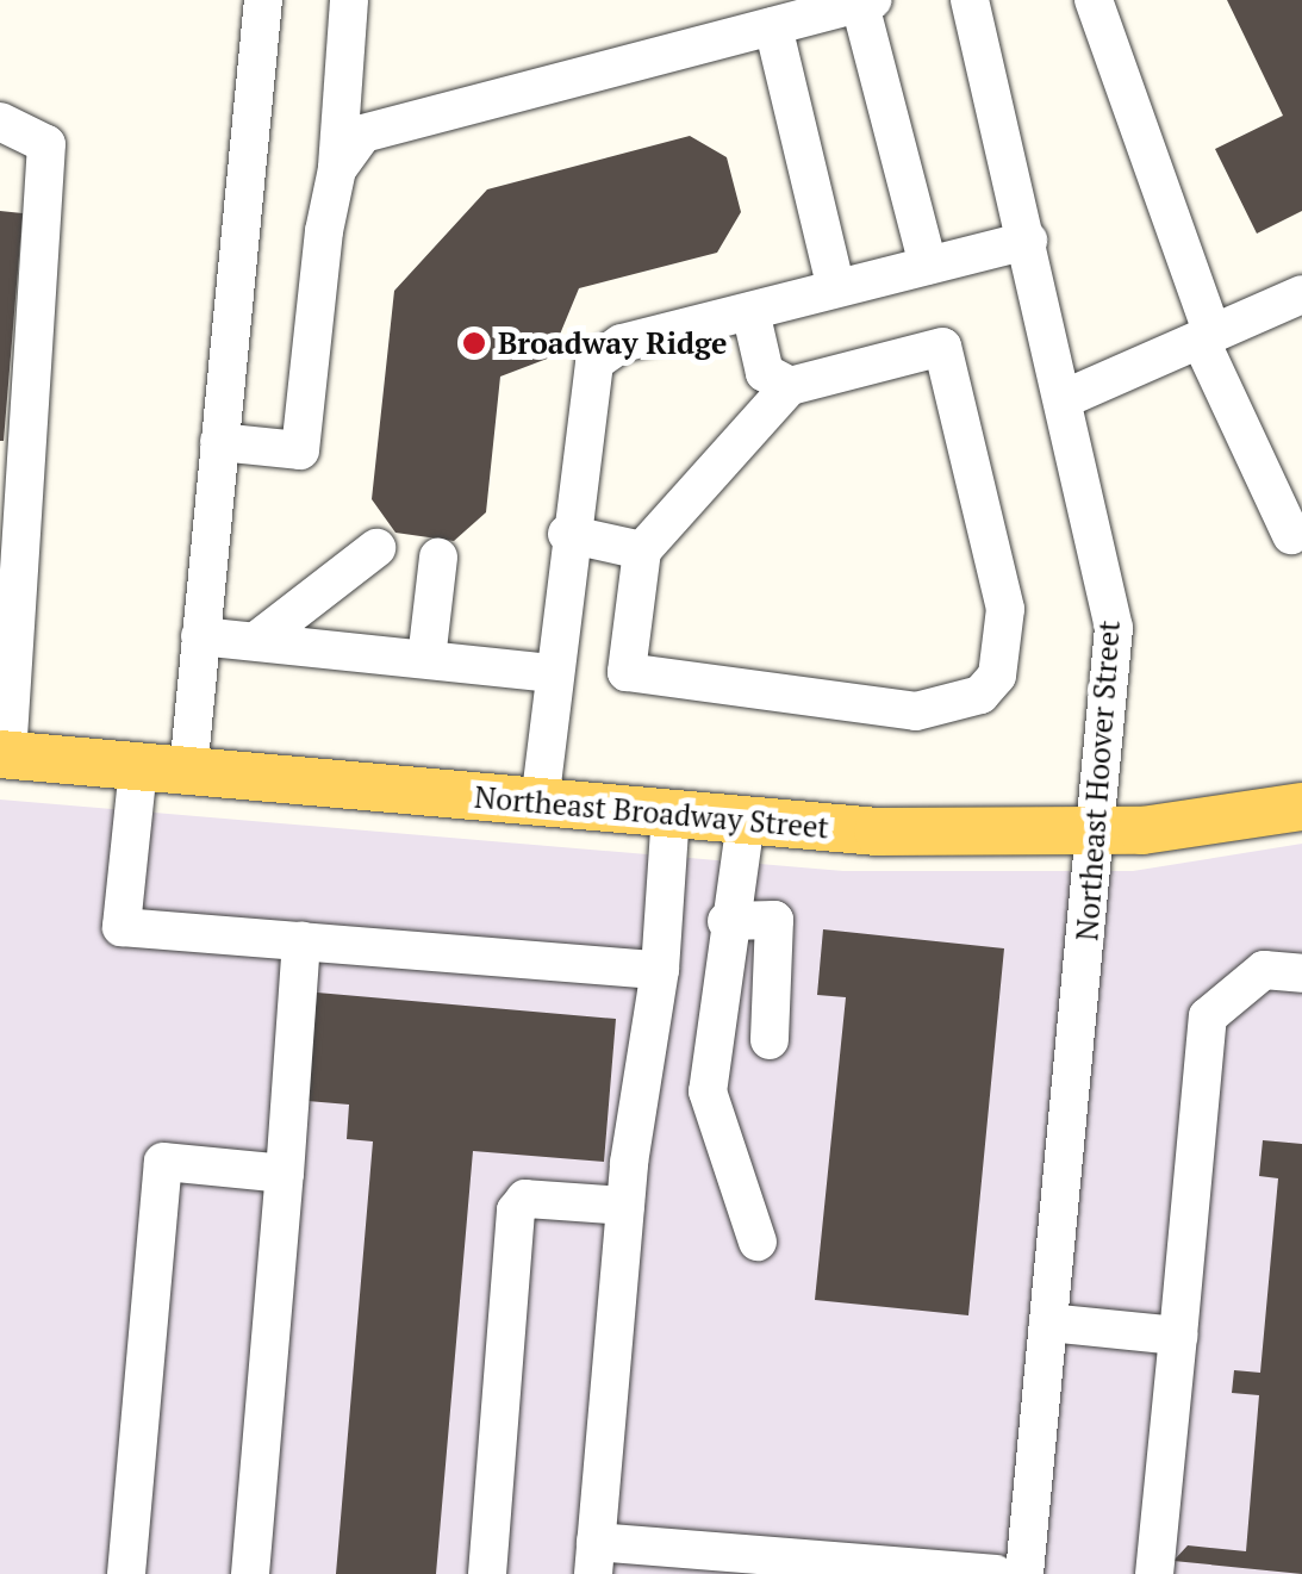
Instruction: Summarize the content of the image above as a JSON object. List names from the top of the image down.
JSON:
{
  "streets": {
    "main road": ["Northeast Broadway Street"],
    "street": ["Northeast Hoover Street"]
  },
  "crossings": [
    ["Northeast Hoover Street", "Northeast Broadway Street"]
  ],
  "places": ["Broadway Ridge"]
}
